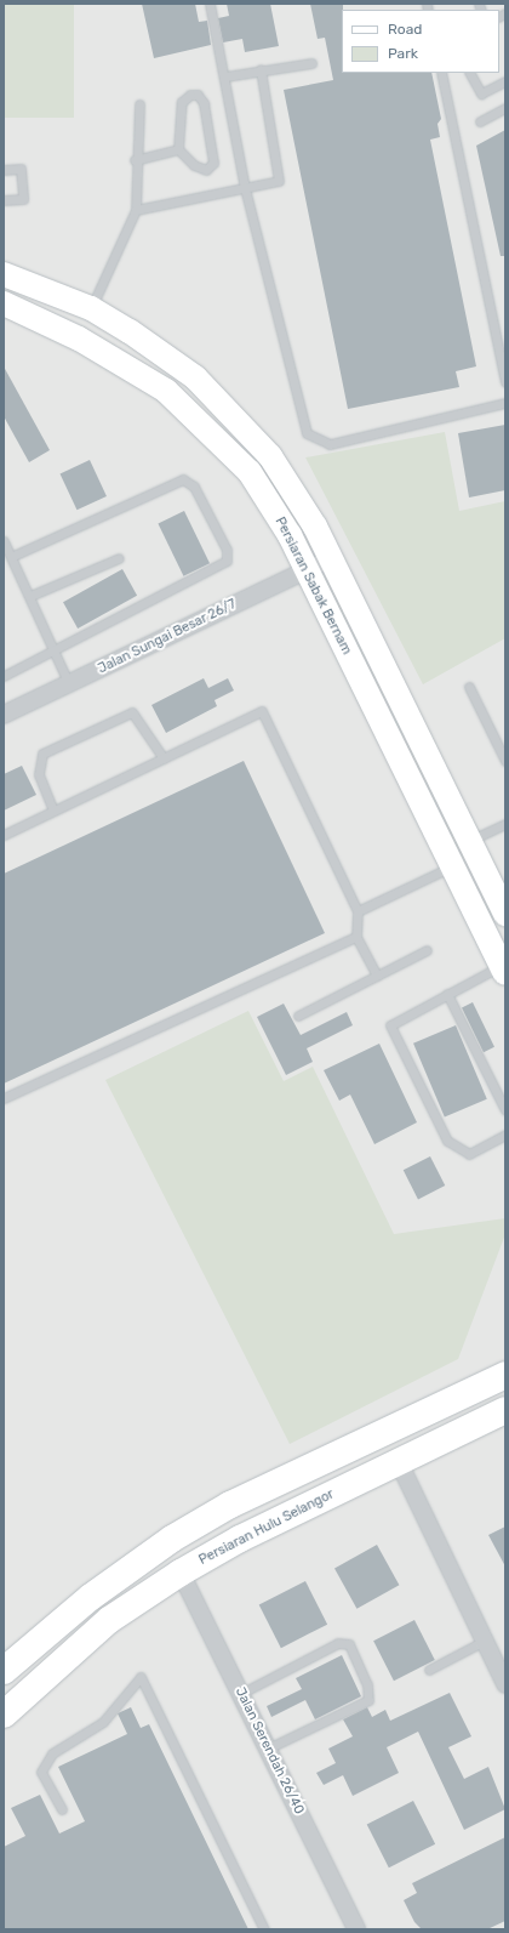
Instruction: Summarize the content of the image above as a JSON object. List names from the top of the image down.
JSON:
{
  "streets": {
    "main road": ["Persiaran Hulu Selangor"],
    "street": ["Persiaran Sabak Bernam", "Jalan Sungai Besar 26/7", "Jalan Serendah 26/40"]
  },
  "crossings": [
    ["Persiaran Sabak Bernam", "Jalan Sungai Besar 26/7"],
    ["Persiaran Hulu Selangor", "Jalan Serendah 26/40"]
  ],
  "legend": ["Road", "Park"]
}
